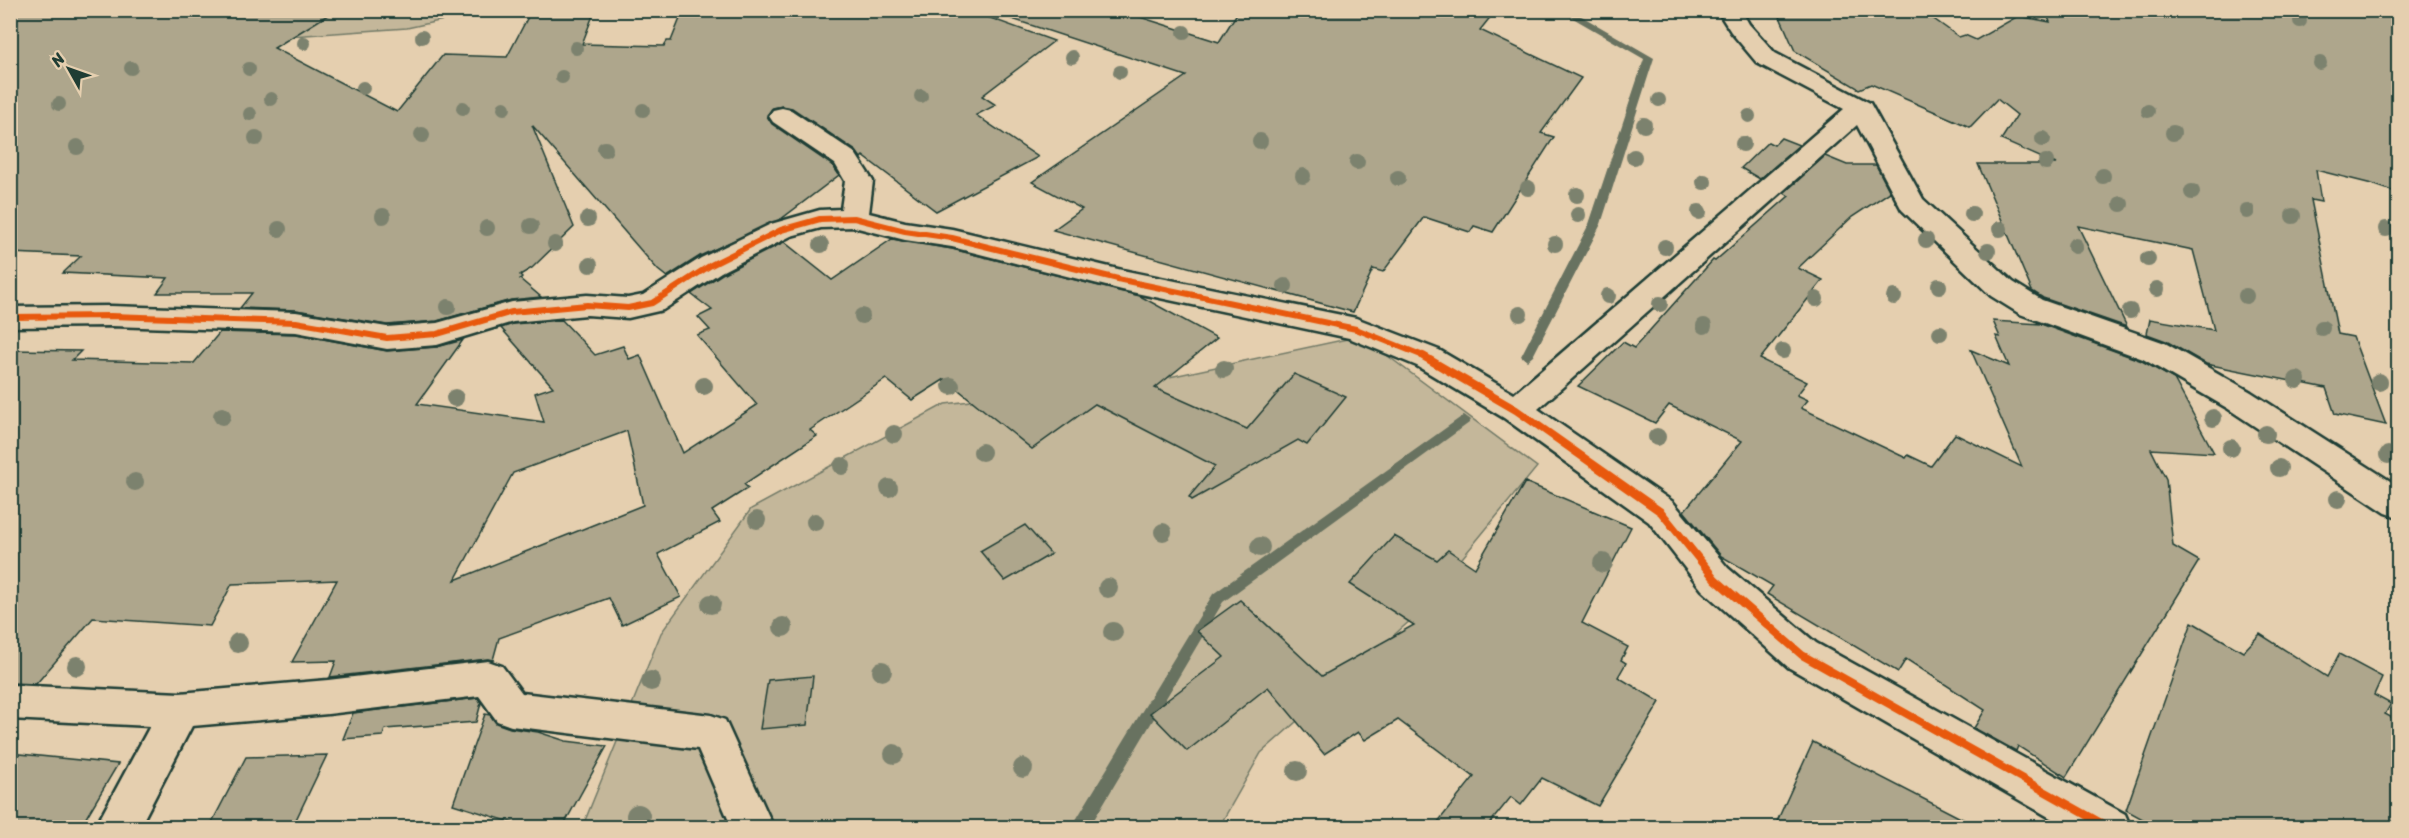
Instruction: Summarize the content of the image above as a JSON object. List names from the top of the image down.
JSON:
{
  "north": "top left"
}
